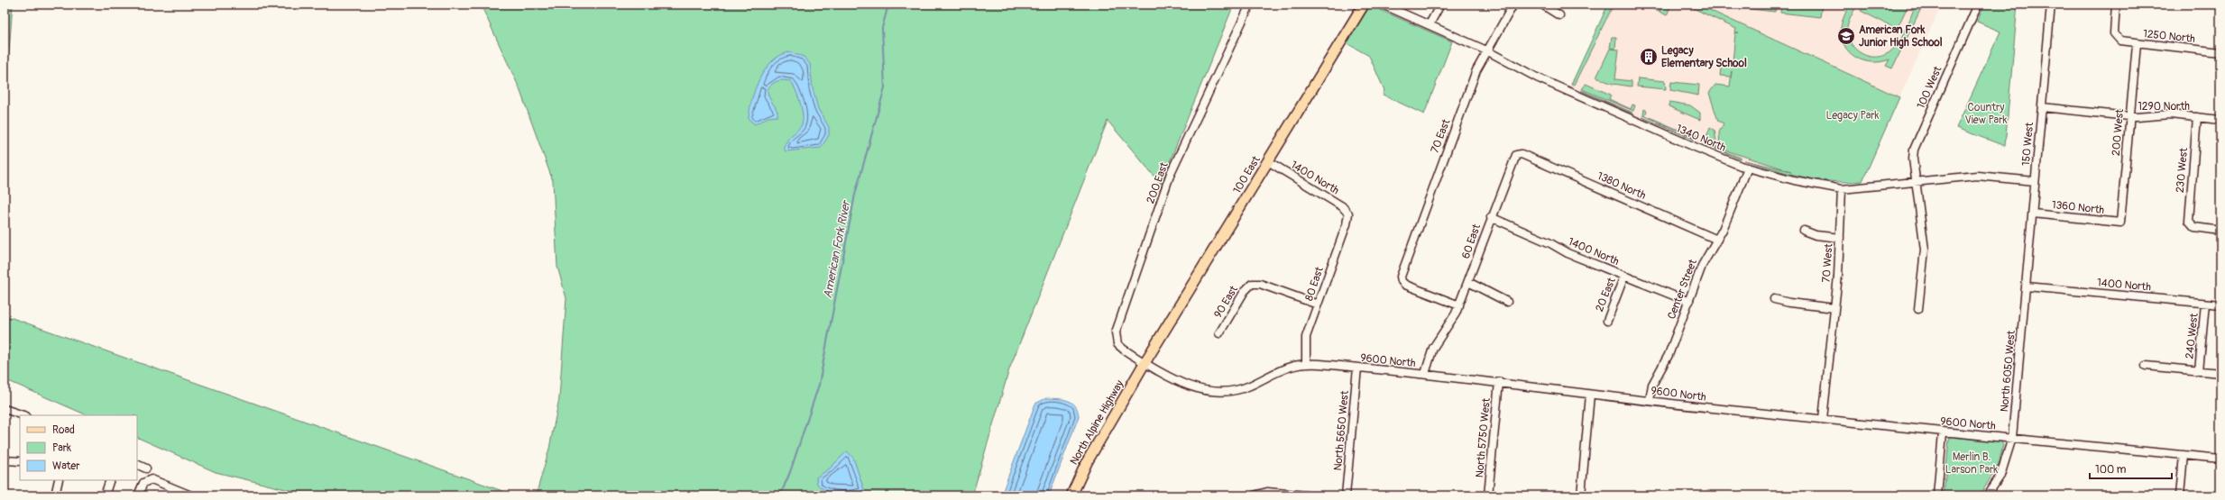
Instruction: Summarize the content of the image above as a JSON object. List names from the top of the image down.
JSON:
{
  "streets": {
    "main road": ["100 East", "North Alpine Highway"],
    "street": [
      "1250 North",
      "100 West",
      "1290 North",
      "200 West",
      "70 East",
      "1340 North",
      "150 West",
      "230 West",
      "1400 North",
      "200 East",
      "1380 North",
      "1360 North",
      "60 East",
      "70 West",
      "80 East",
      "Center Street",
      "20 East",
      "90 East",
      "240 West",
      "9600 North",
      "North 6050 West",
      "North 5650 West",
      "North 5750 West"
    ]
  },
  "crossings": [
    ["1250 North", "200 West"],
    ["100 West", "1340 North"],
    ["1290 North", "200 West"],
    ["1290 North", "150 West"],
    ["1290 North", "230 West"],
    ["200 West", "1360 North"],
    ["70 East", "1340 North"],
    ["70 East", "60 East"],
    ["1340 North", "150 West"],
    ["1340 North", "70 West"],
    ["1340 North", "Center Street"],
    ["150 West", "1400 North"],
    ["150 West", "1360 North"],
    ["150 West", "North 6050 West"],
    ["100 East", "1400 North"],
    ["100 East", "200 East"],
    ["100 East", "9600 North"],
    ["100 East", "North Alpine Highway"],
    ["1400 North", "60 East"],
    ["1400 North", "80 East"],
    ["1400 North", "Center Street"],
    ["1400 North", "20 East"],
    ["1400 North", "240 West"],
    ["1400 North", "North 6050 West"],
    ["200 East", "9600 North"],
    ["200 East", "North Alpine Highway"],
    ["1380 North", "60 East"],
    ["1380 North", "Center Street"],
    ["60 East", "9600 North"],
    ["70 West", "9600 North"],
    ["80 East", "90 East"],
    ["80 East", "9600 North"],
    ["Center Street", "9600 North"],
    ["9600 North", "North 6050 West"],
    ["9600 North", "North Alpine Highway"],
    ["9600 North", "North 5650 West"],
    ["9600 North", "North 5750 West"]
  ],
  "water": ["American Fork River"],
  "parks": ["Country View Park", "Legacy Park", "Merlin B. Larson Park"],
  "places": {
    "school or university": ["American Fork Junior High School"],
    "building": ["Legacy Elementary School"]
  },
  "legend": ["Road", "Park", "Water"],
  "scale_bar": "100 m"
}
